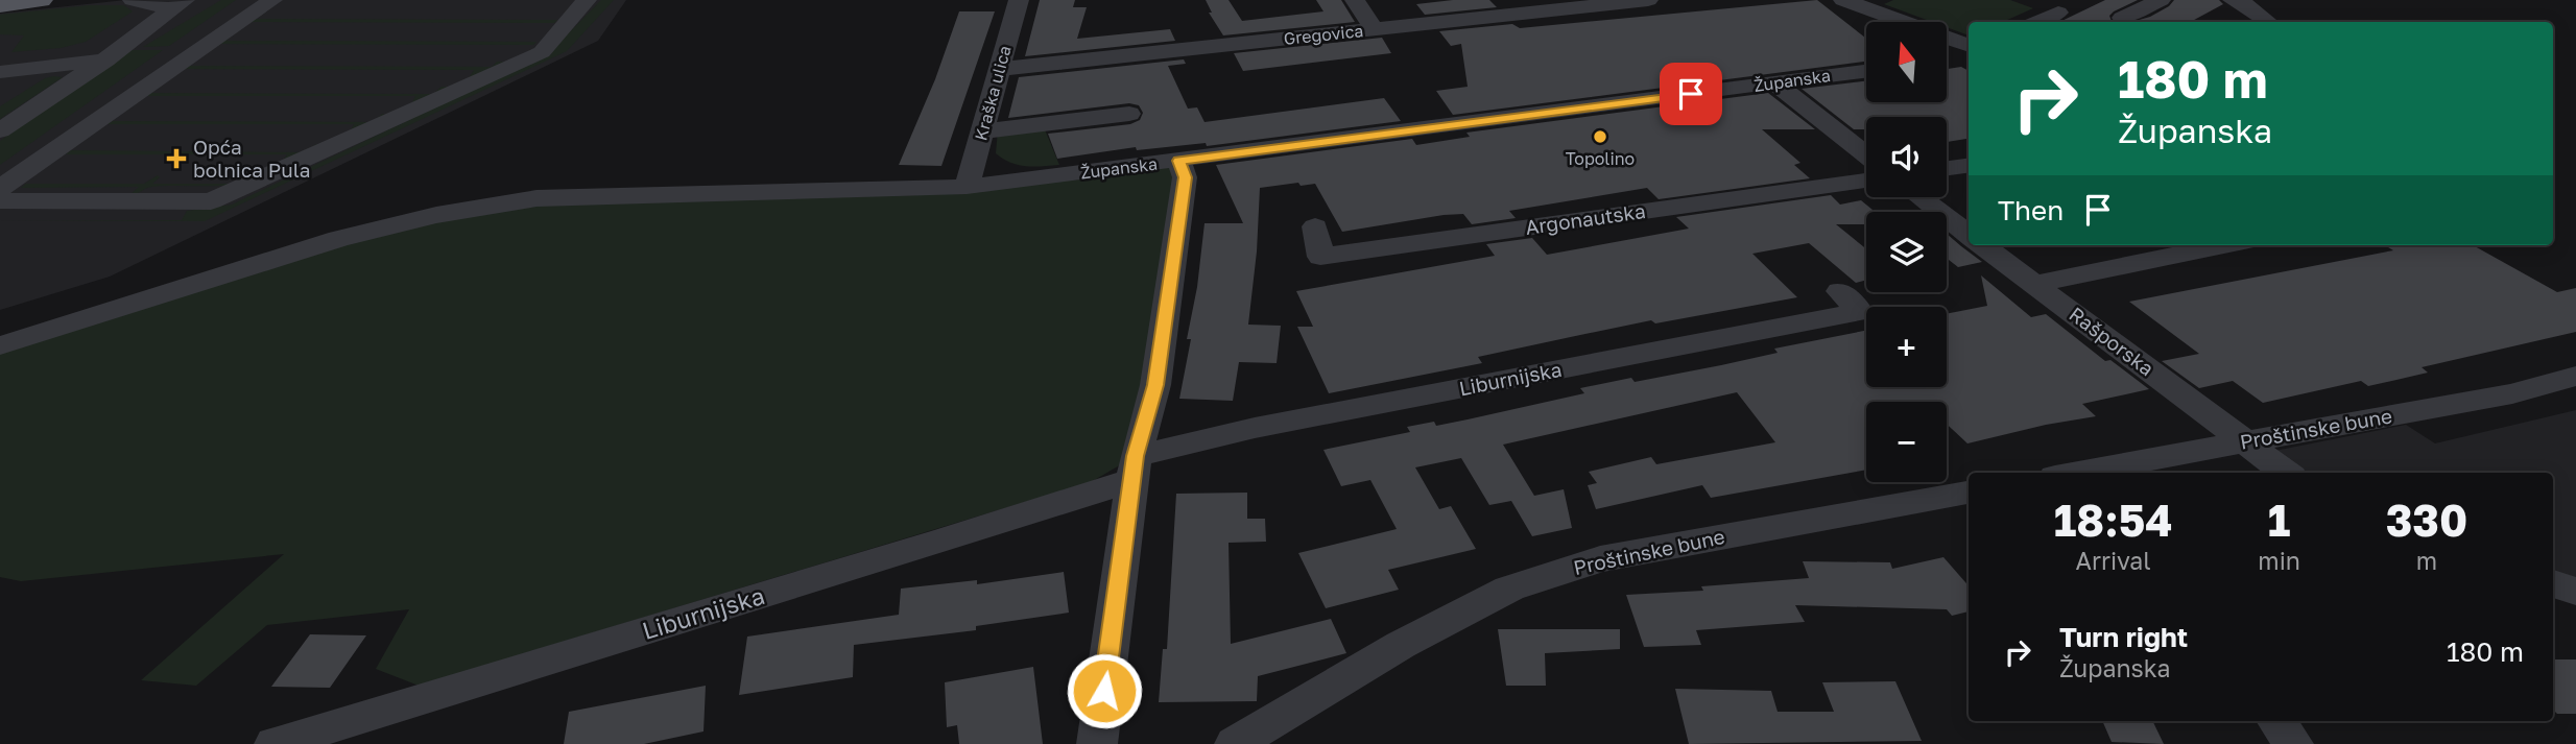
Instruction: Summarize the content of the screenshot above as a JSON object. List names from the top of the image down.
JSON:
{
  "streets": {
    "street": [
      "Gregovica",
      "Županska",
      "Kraška ulica",
      "Argonautska",
      "Rašporska",
      "Liburnijska",
      "Proštinske bune"
    ]
  },
  "crossings": [
    ["Gregovica", "Kraška ulica"],
    ["Županska", "Kraška ulica"],
    ["Rašporska", "Proštinske bune"]
  ],
  "places": {
    "other": ["Topolino"],
    "health": ["Opća bolnica Pula"]
  },
  "north": "top",
  "page": {
    "map_buttons": ["+", "−"],
    "turn": ["180 m", "Županska"],
    "then": "Then",
    "eta": [
      "18:54",
      "Arrival",
      "1",
      "min",
      "330",
      "m"
    ],
    "list": [
      {
        "name": "Turn right",
        "note": "Županska",
        "value": "180 m"
      }
    ]
  }
}
